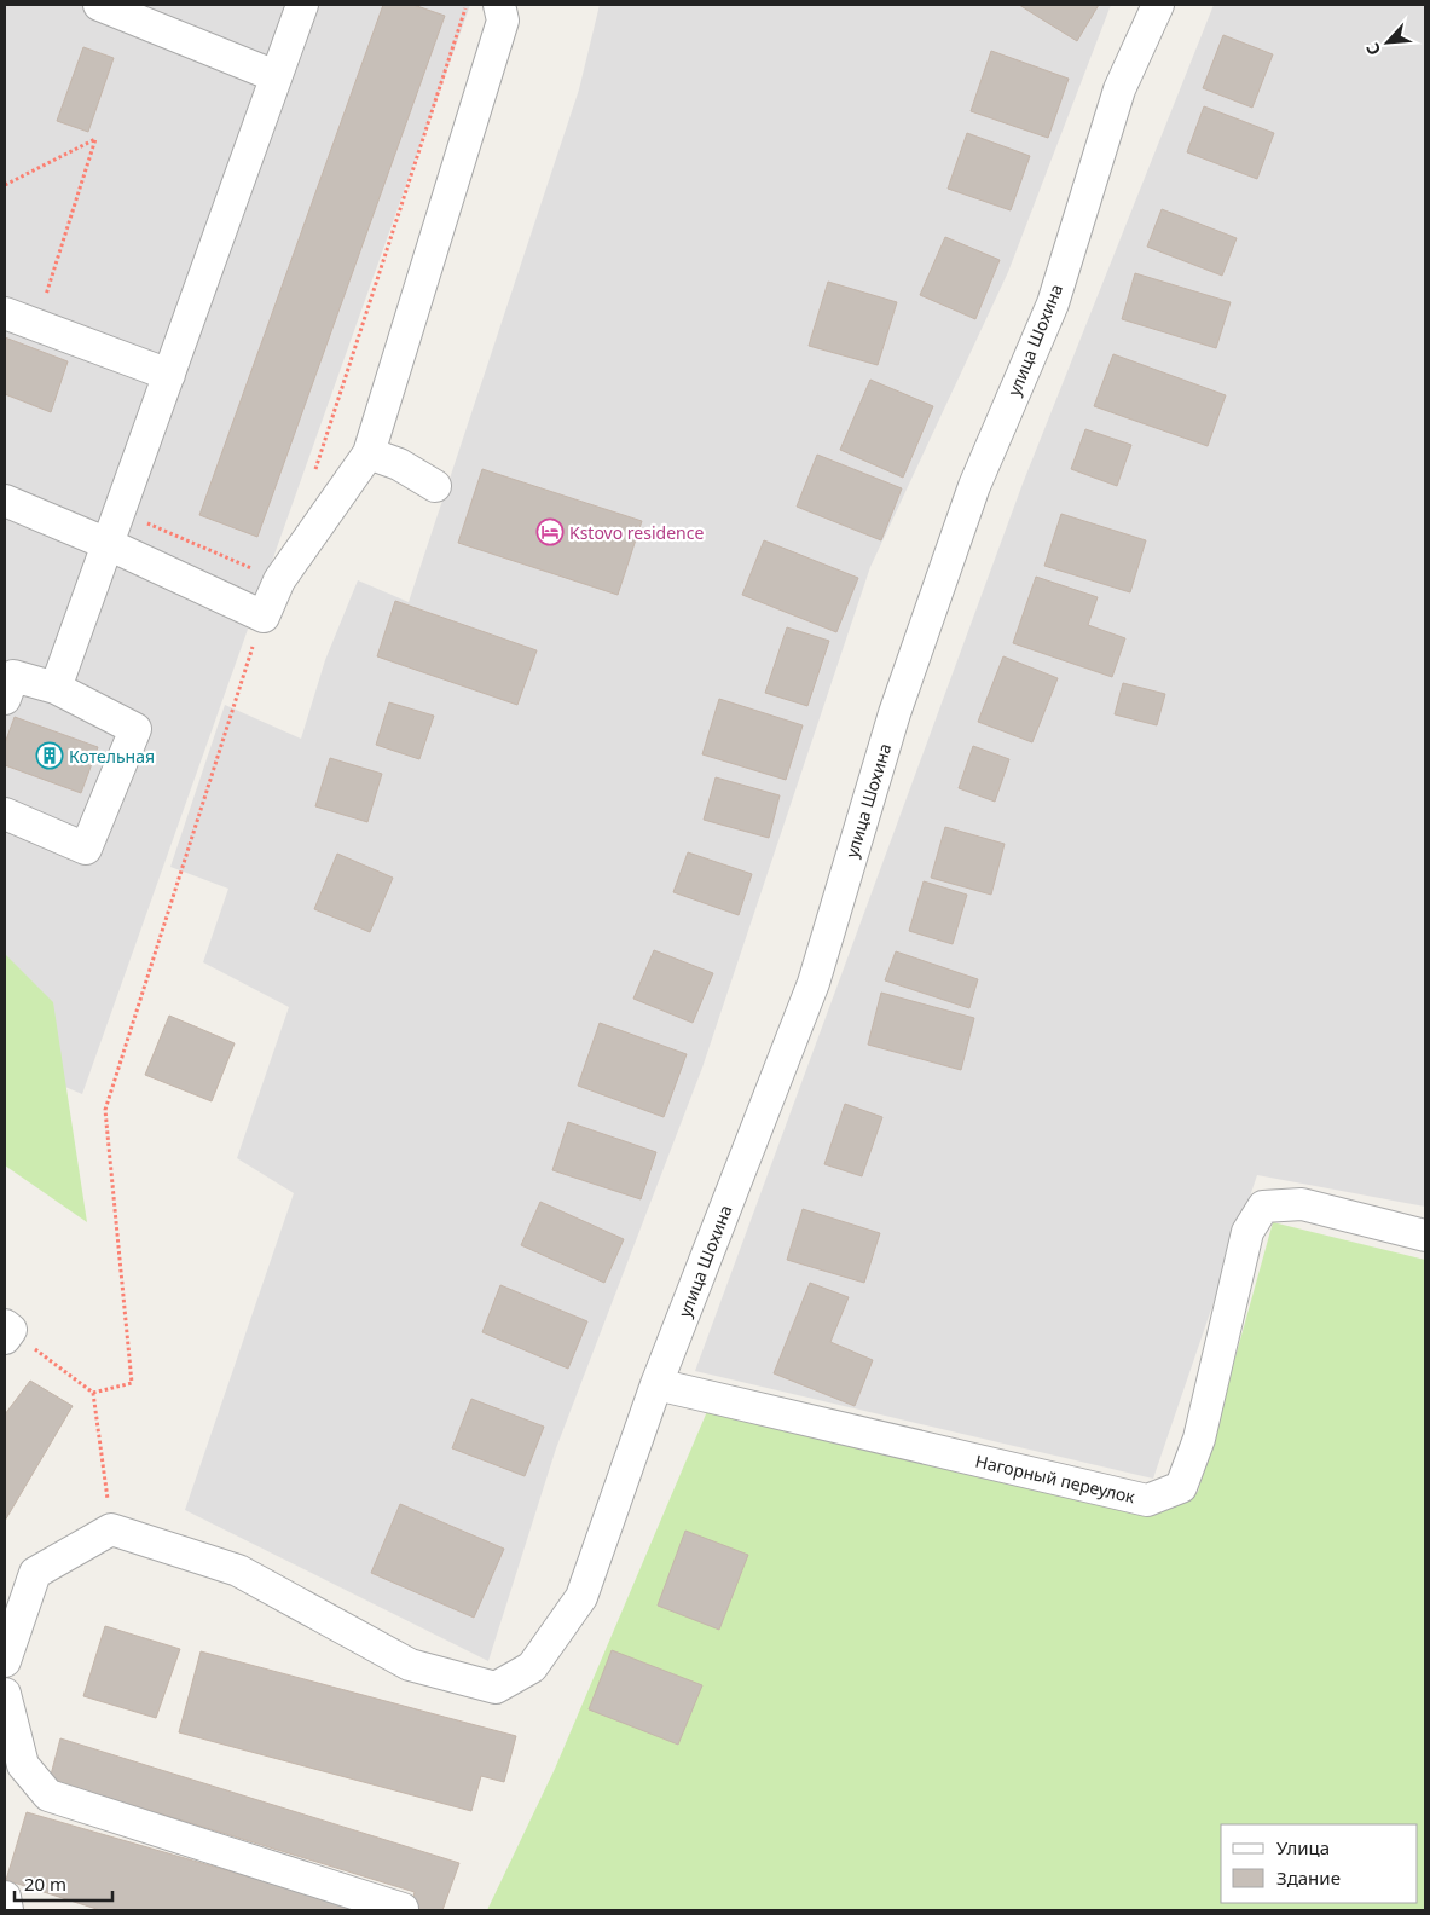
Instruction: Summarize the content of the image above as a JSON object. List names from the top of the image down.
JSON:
{
  "streets": {
    "street": ["улица Шохина", "Нагорный переулок"]
  },
  "crossings": [
    ["улица Шохина", "Нагорный переулок"]
  ],
  "places": {
    "hotel": ["Kstovo residence"],
    "building": ["Котельная"]
  },
  "legend": ["Улица", "Здание"],
  "scale_bar": "20 m",
  "north": "bottom left"
}
